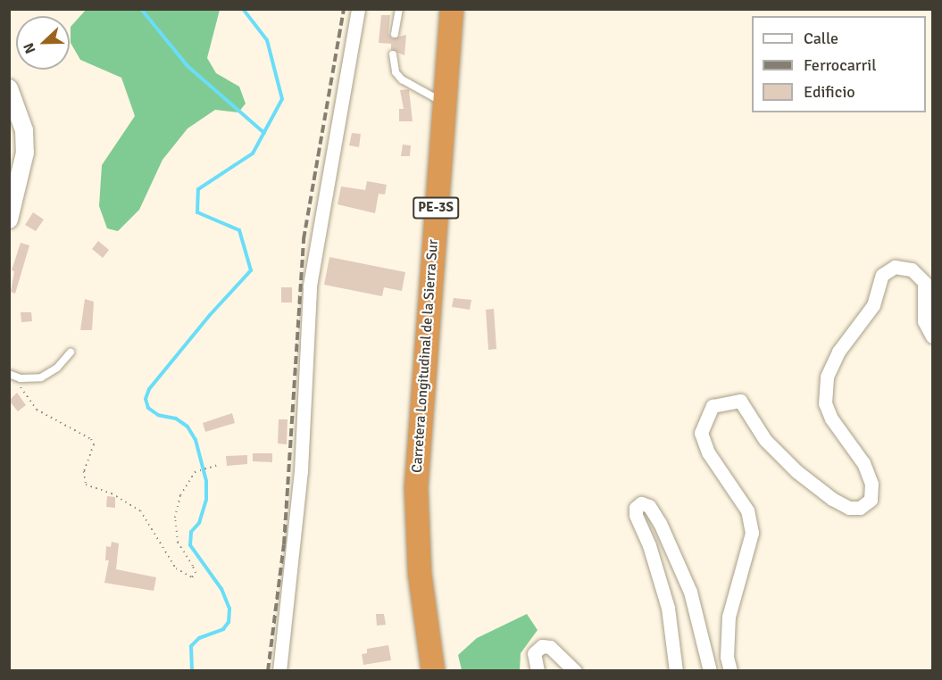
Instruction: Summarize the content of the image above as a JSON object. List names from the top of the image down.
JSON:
{
  "streets": {
    "highway": ["PE-3S", "Carretera Longitudinal de la Sierra Sur"]
  },
  "legend": ["Calle", "Ferrocarril", "Edificio"],
  "north": "left"
}
